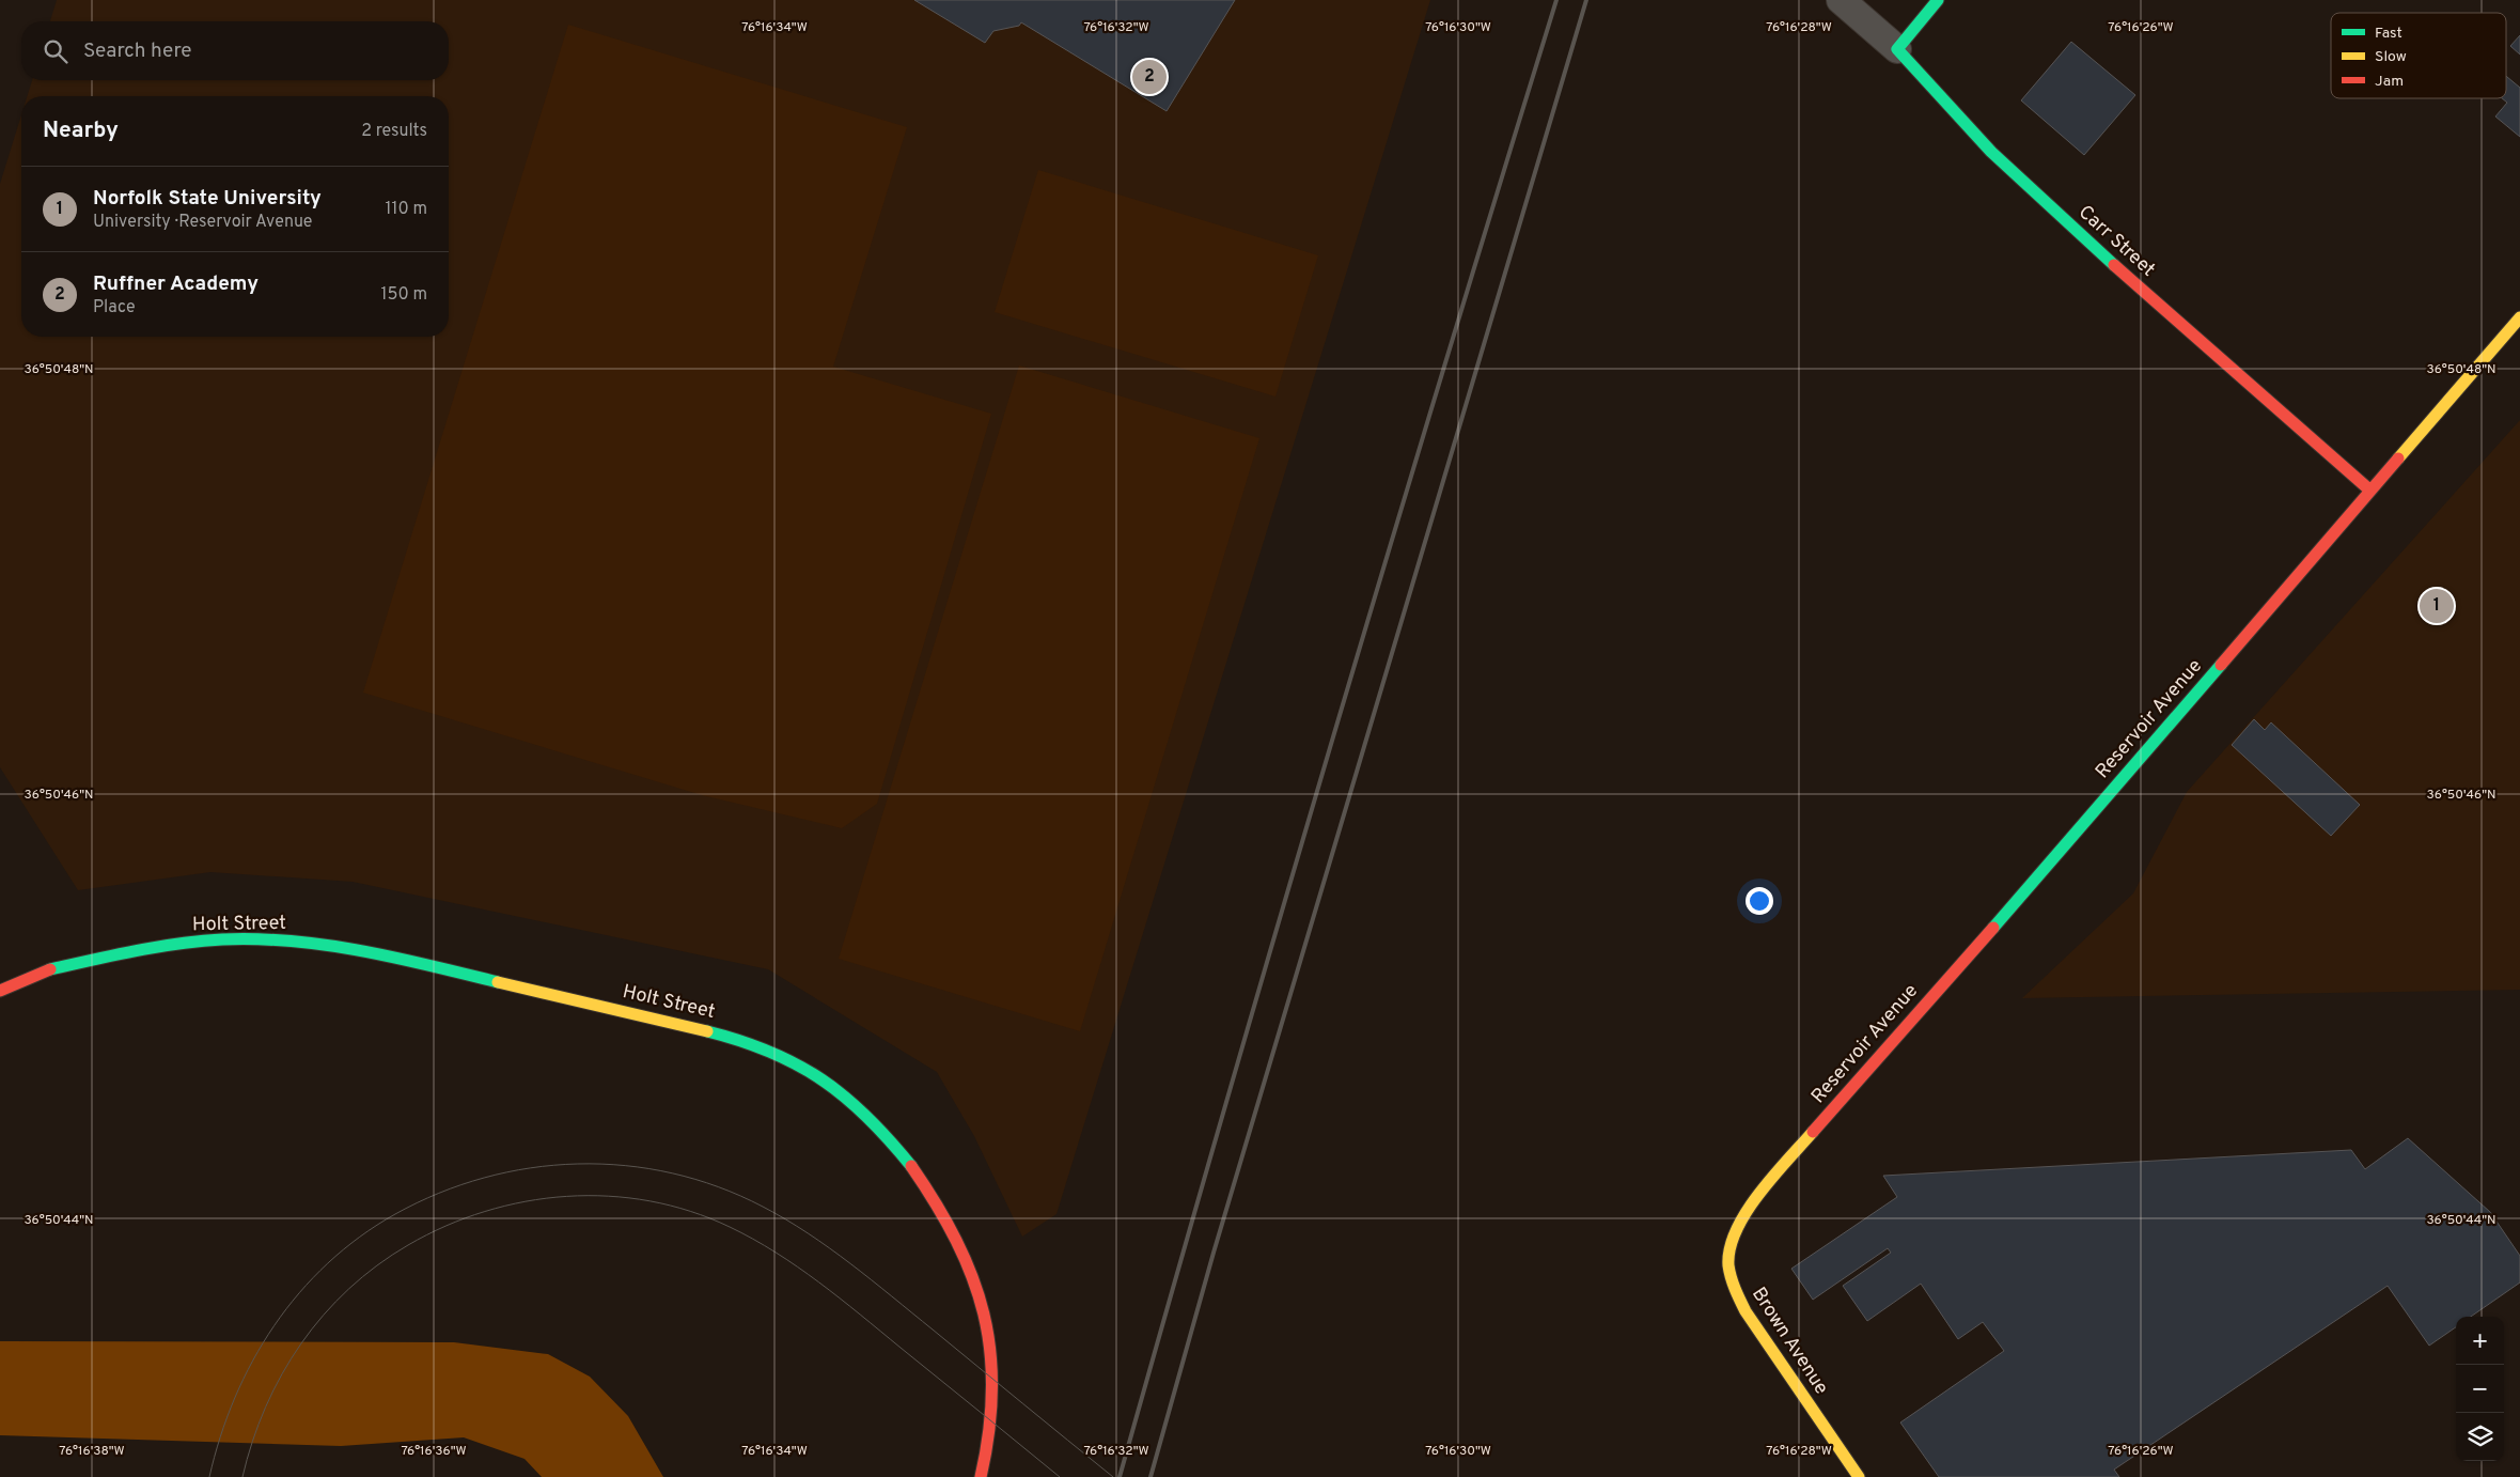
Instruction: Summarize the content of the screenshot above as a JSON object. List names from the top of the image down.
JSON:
{
  "streets": {
    "main road": [
      "Carr Street",
      "Reservoir Avenue",
      "Holt Street",
      "Brown Avenue"
    ]
  },
  "crossings": [
    ["Carr Street", "Reservoir Avenue"],
    ["Reservoir Avenue", "Brown Avenue"]
  ],
  "legend": ["Fast", "Slow", "Jam"],
  "page": {
    "search": "Search here",
    "pins": ["2", "1"],
    "heading": ["Nearby", "2 results"],
    "list": [
      {
        "mark": "1",
        "name": "Norfolk State University",
        "note": "University · Reservoir Avenue",
        "value": "110 m"
      },
      {
        "mark": "2",
        "name": "Ruffner Academy",
        "note": "Place",
        "value": "150 m"
      }
    ],
    "map_buttons": ["+", "−"]
  },
  "coordinates": [
    "76°16'34\"W",
    "76°16'32\"W",
    "76°16'30\"W",
    "76°16'28\"W",
    "76°16'26\"W",
    "36°50'48\"N",
    "36°50'46\"N",
    "36°50'44\"N",
    "76°16'38\"W",
    "76°16'36\"W"
  ]
}
